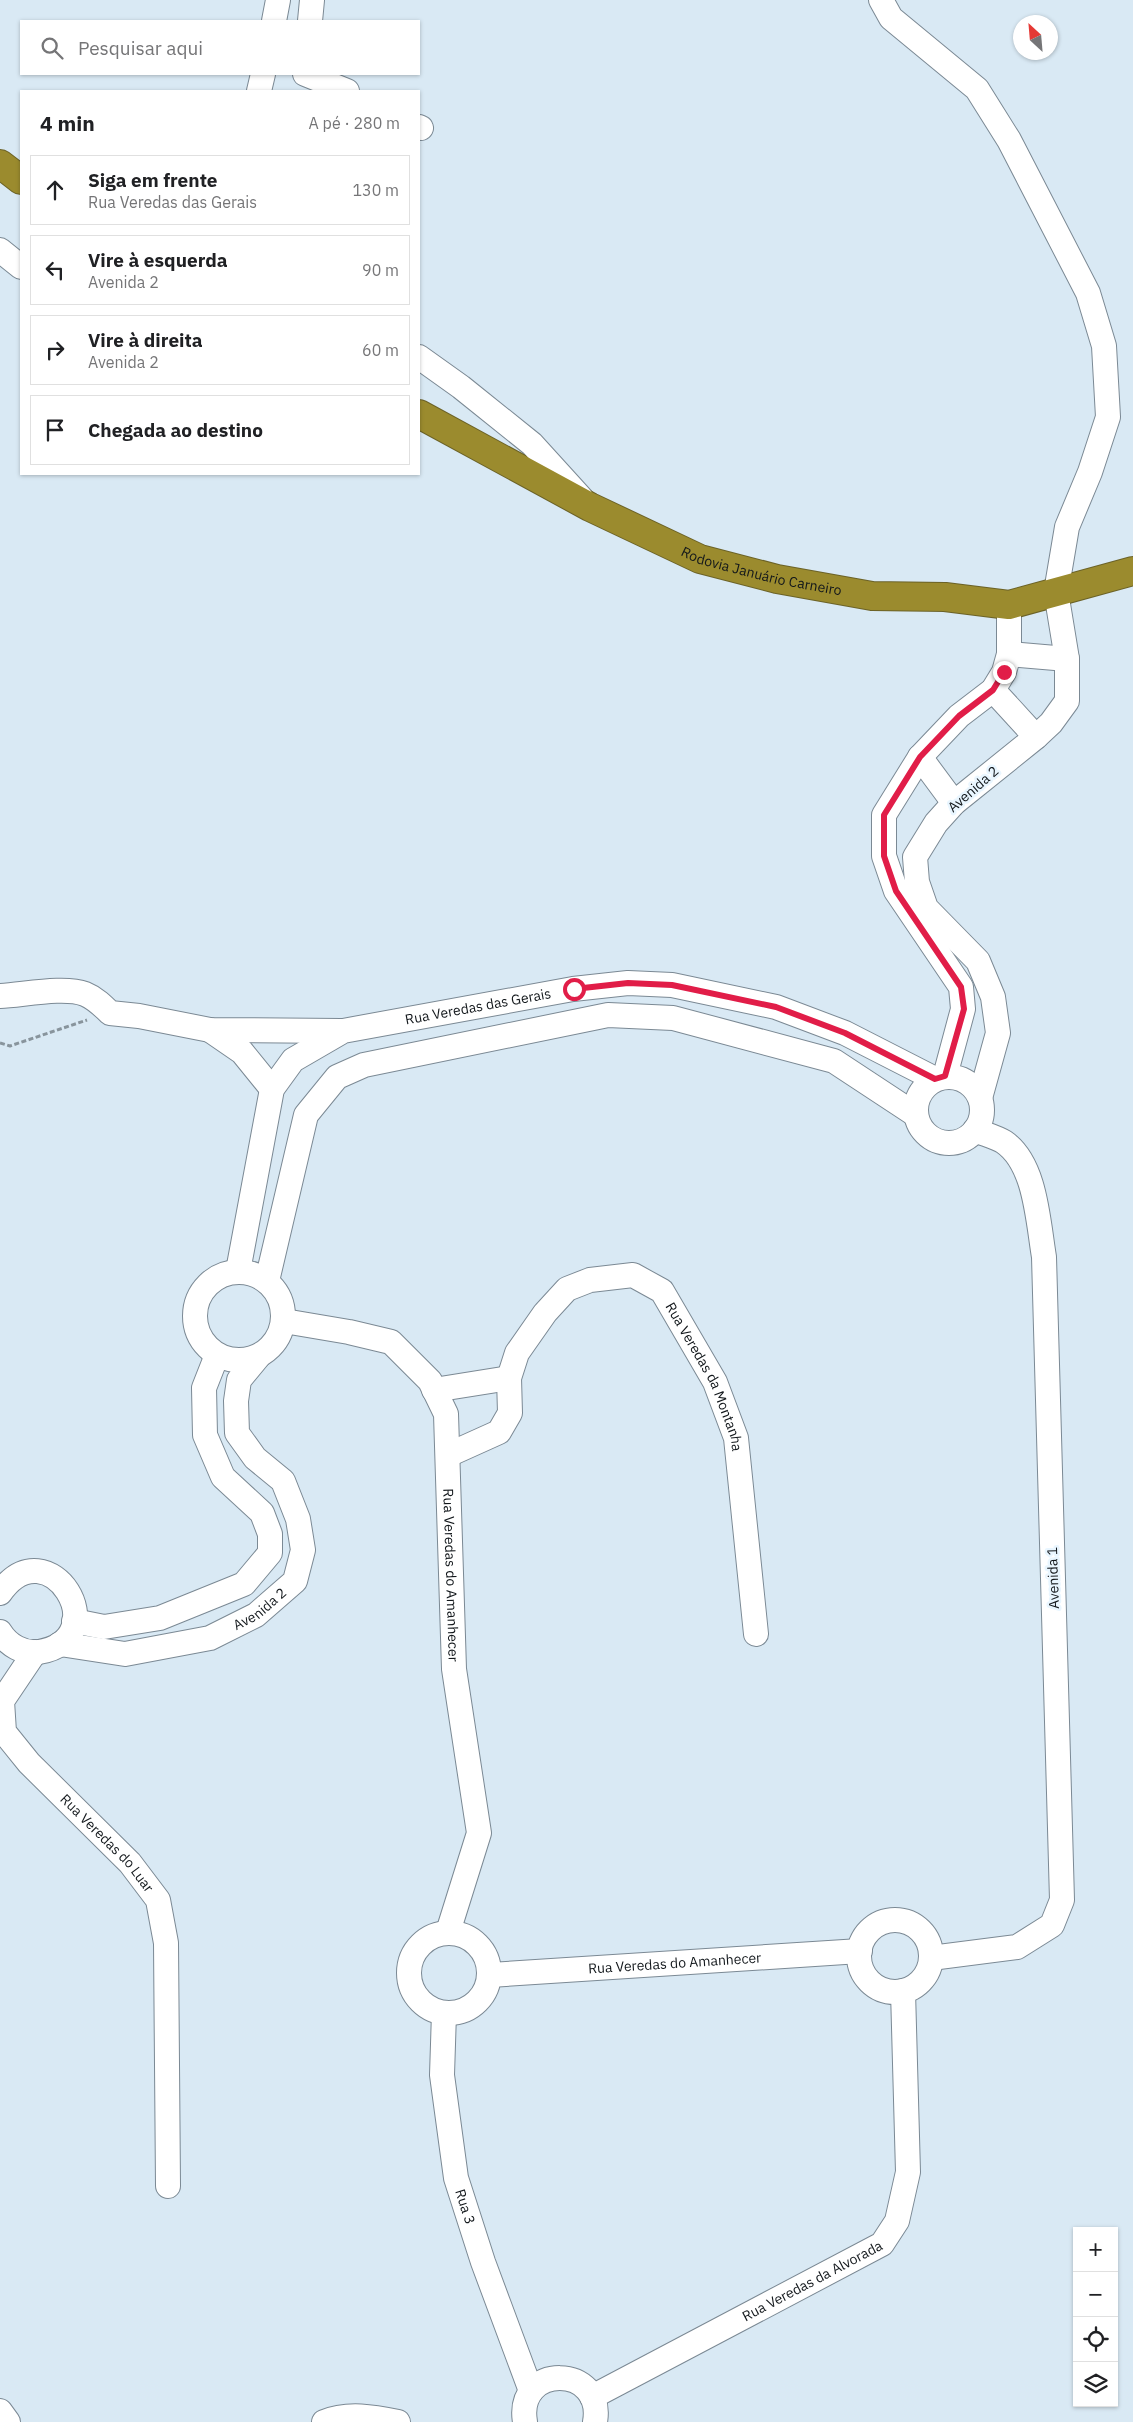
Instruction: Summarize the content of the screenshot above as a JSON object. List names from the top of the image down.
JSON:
{
  "streets": {
    "highway": ["Rodovia Januário Carneiro"],
    "street": [
      "Avenida 2",
      "Rua Veredas das Gerais",
      "Rua Veredas da Montanha",
      "Rua Veredas do Amanhecer",
      "Avenida 1",
      "Rua Veredas do Luar",
      "Rua 3",
      "Rua Veredas da Alvorada"
    ]
  },
  "crossings": [
    ["Rodovia Januário Carneiro", "Avenida 2"],
    ["Avenida 2", "Rua Veredas das Gerais"],
    ["Avenida 2", "Rua Veredas do Amanhecer"],
    ["Avenida 2", "Avenida 1"],
    ["Rua Veredas das Gerais", "Rua Veredas do Amanhecer"],
    ["Rua Veredas das Gerais", "Avenida 1"],
    ["Rua Veredas da Montanha", "Rua Veredas do Amanhecer"],
    ["Rua Veredas do Amanhecer", "Avenida 1"],
    ["Rua Veredas do Amanhecer", "Rua 3"],
    ["Rua Veredas do Amanhecer", "Rua Veredas da Alvorada"],
    ["Avenida 1", "Rua Veredas da Alvorada"]
  ],
  "north": "top left",
  "page": {
    "search": "Pesquisar aqui",
    "heading": ["4 min", "A pé · 280 m"],
    "list": [
      ["Siga em frente", "Rua Veredas das Gerais", "130 m"],
      ["Vire à esquerda", "Avenida 2", "90 m"],
      ["Vire à direita", "Avenida 2", "60 m"],
      "Chegada ao destino"
    ],
    "map_buttons": ["+", "−"]
  }
}
